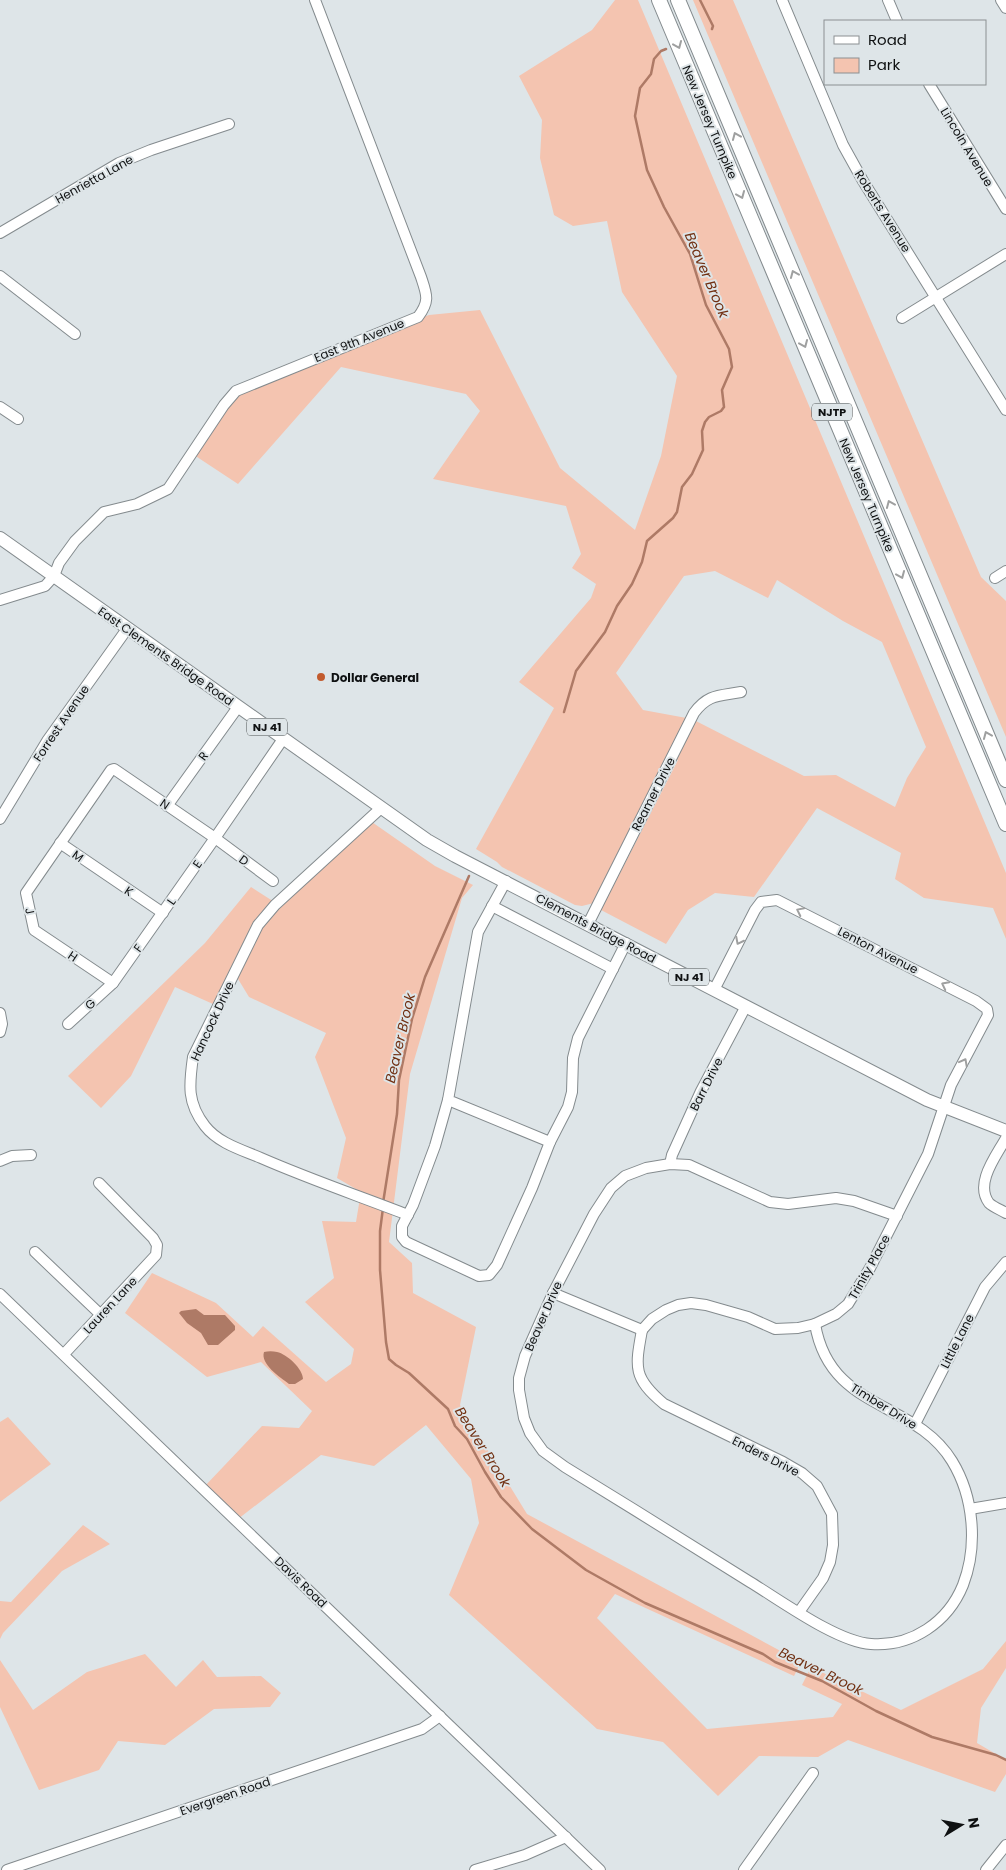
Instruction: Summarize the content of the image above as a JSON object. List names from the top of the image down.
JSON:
{
  "streets": {
    "highway": ["New Jersey Turnpike", "NJTP"],
    "main road": ["East Clements Bridge Road", "NJ 41", "Clements Bridge Road"],
    "street": [
      "Lincoln Avenue",
      "Henrietta Lane",
      "Roberts Avenue",
      "East 9th Avenue",
      "Forrest Avenue",
      "R",
      "Reamer Drive",
      "N",
      "M",
      "D",
      "E",
      "K",
      "L",
      "J",
      "F",
      "Lenton Avenue",
      "H",
      "G",
      "Hancock Drive",
      "Barr Drive",
      "Trinity Place",
      "Lauren Lane",
      "Beaver Drive",
      "Little Lane",
      "Timber Drive",
      "Enders Drive",
      "Davis Road",
      "Evergreen Road"
    ]
  },
  "crossings": [
    ["East 9th Avenue", "East Clements Bridge Road"],
    ["East Clements Bridge Road", "Forrest Avenue"],
    ["East Clements Bridge Road", "R"],
    ["East Clements Bridge Road", "Clements Bridge Road"],
    ["East Clements Bridge Road", "Hancock Drive"],
    ["R", "N"],
    ["Reamer Drive", "Clements Bridge Road"],
    ["N", "M"],
    ["N", "D"],
    ["N", "E"],
    ["N", "J"],
    ["M", "K"],
    ["M", "J"],
    ["D", "E"],
    ["E", "L"],
    ["K", "L"],
    ["K", "F"],
    ["L", "F"],
    ["J", "H"],
    ["Clements Bridge Road", "Lenton Avenue"],
    ["Clements Bridge Road", "Hancock Drive"],
    ["Clements Bridge Road", "Barr Drive"],
    ["Clements Bridge Road", "Trinity Place"],
    ["F", "H"],
    ["F", "G"],
    ["Lenton Avenue", "Trinity Place"],
    ["H", "G"],
    ["Barr Drive", "Beaver Drive"],
    ["Trinity Place", "Beaver Drive"],
    ["Trinity Place", "Timber Drive"],
    ["Trinity Place", "Enders Drive"],
    ["Lauren Lane", "Davis Road"],
    ["Beaver Drive", "Timber Drive"],
    ["Beaver Drive", "Enders Drive"],
    ["Little Lane", "Timber Drive"],
    ["Timber Drive", "Enders Drive"],
    ["Davis Road", "Evergreen Road"]
  ],
  "water": ["Beaver Brook"],
  "places": ["Dollar General"],
  "legend": ["Road", "Park"],
  "north": "right"
}
